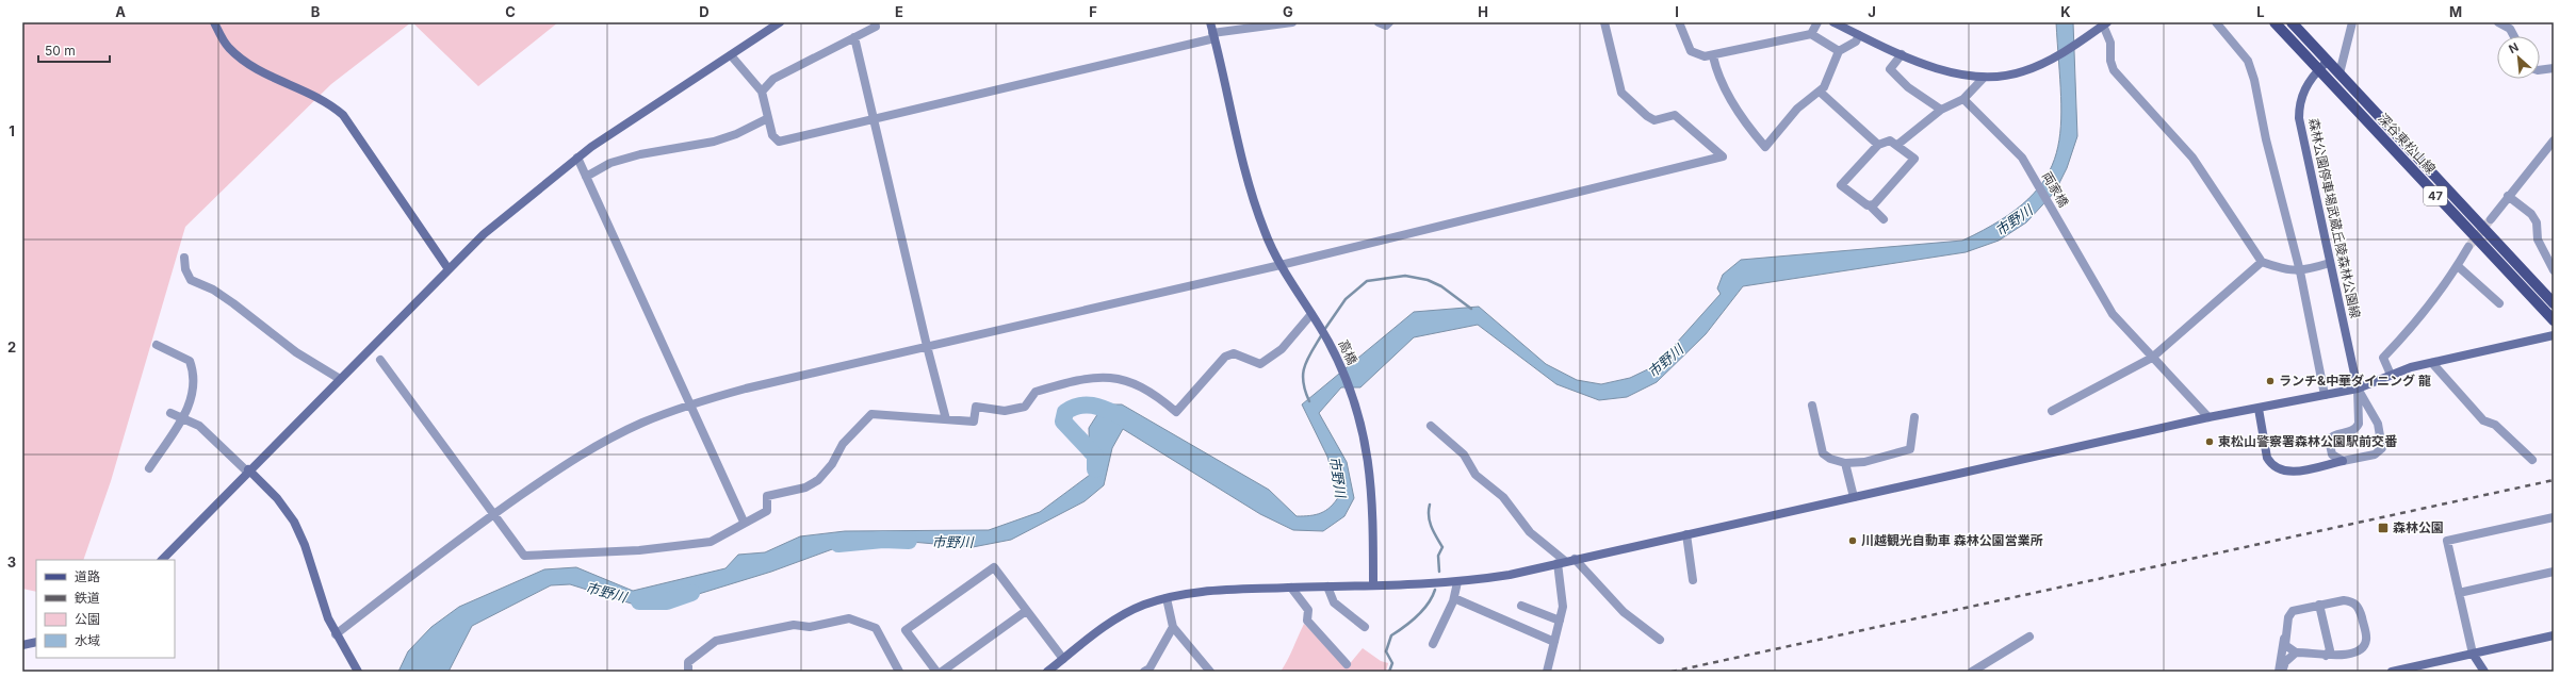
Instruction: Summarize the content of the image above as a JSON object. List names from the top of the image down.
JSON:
{
  "streets": {
    "main road": ["深谷東松山線", "47"],
    "street": ["両家橋", "森林公園停車場武蔵丘陵森林公園線", "高橋"]
  },
  "crossings": [
    ["深谷東松山線", "森林公園停車場武蔵丘陵森林公園線"]
  ],
  "water": ["市野川"],
  "places": {
    "other": ["ランチ&中華ダイニング 龍", "東松山警察署森林公園駅前交番", "川越観光自動車 森林公園営業所"],
    "transit": ["森林公園"]
  },
  "legend": [
    "道路",
    "鉄道",
    "公園",
    "水域"
  ],
  "scale_bar": "50 m",
  "north": "top left",
  "grid": {
    "columns": [
      "A",
      "B",
      "C",
      "D",
      "E",
      "F",
      "G",
      "H",
      "I",
      "J",
      "K",
      "L",
      "M"
    ],
    "rows": ["1", "2", "3"]
  }
}
